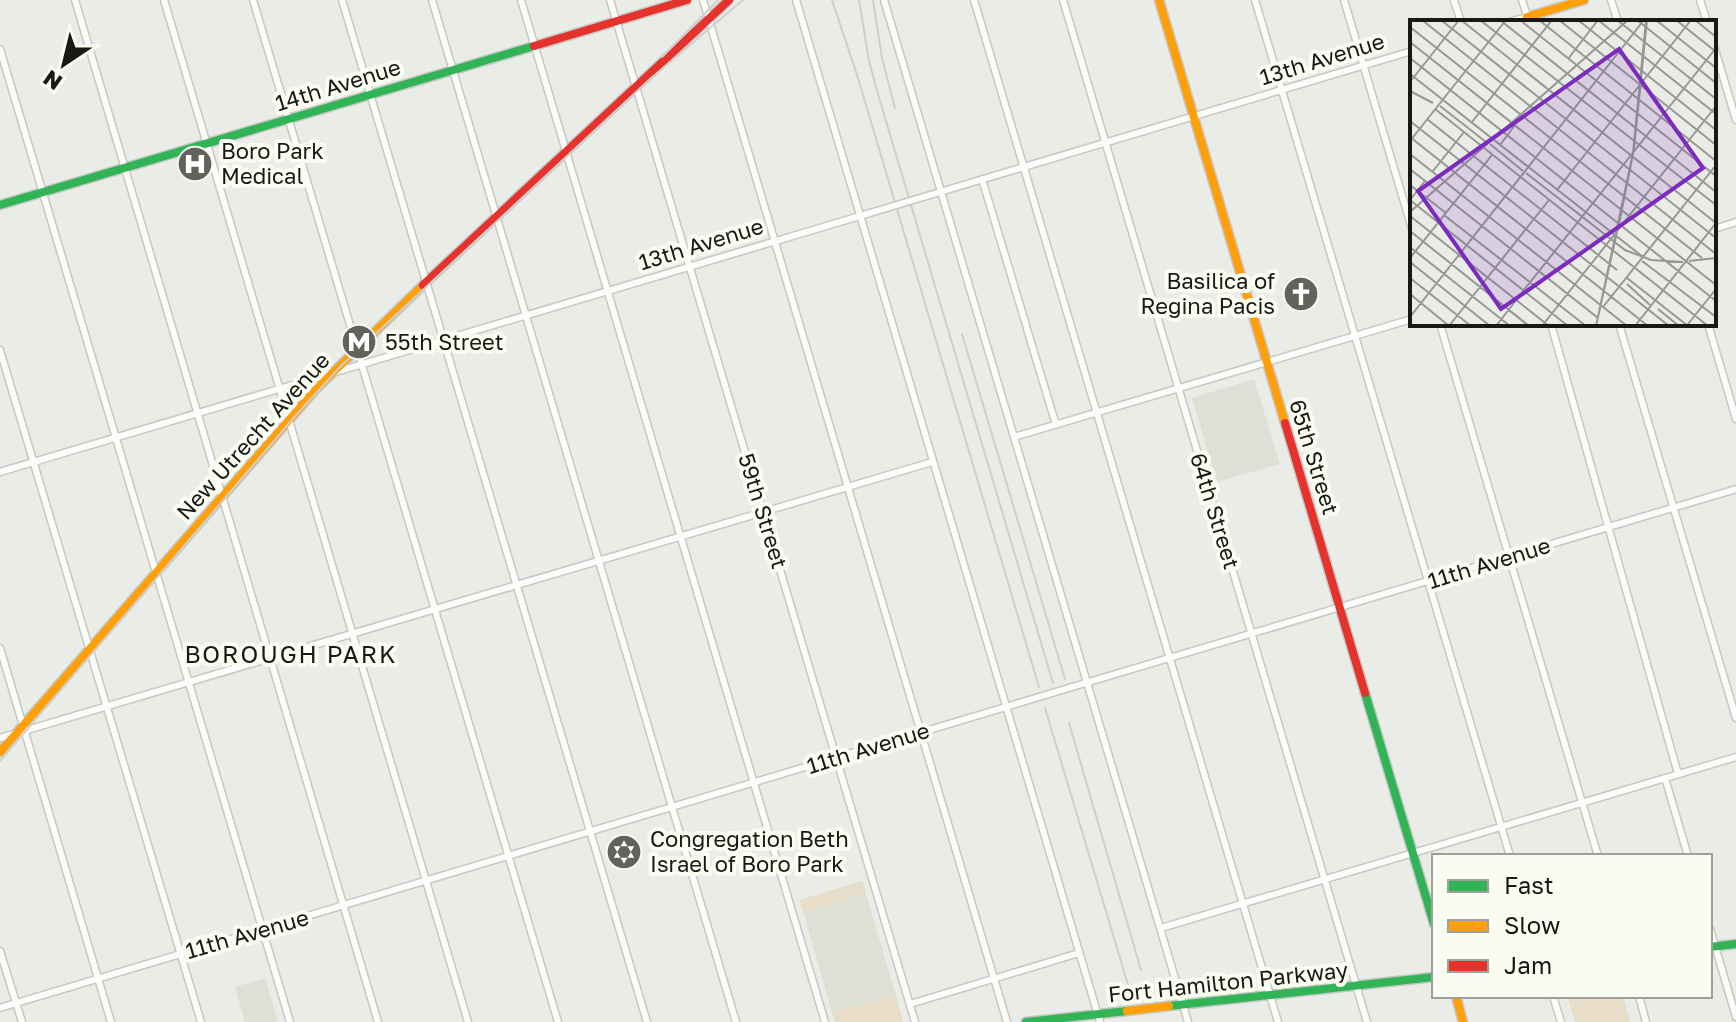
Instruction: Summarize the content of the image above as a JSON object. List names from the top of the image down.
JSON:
{
  "streets": {
    "main road": [
      "14th Avenue",
      "New Utrecht Avenue",
      "65th Street",
      "Fort Hamilton Parkway"
    ],
    "street": [
      "13th Avenue",
      "59th Street",
      "64th Street",
      "11th Avenue"
    ]
  },
  "crossings": [
    ["13th Avenue", "New Utrecht Avenue"],
    ["13th Avenue", "65th Street"],
    ["13th Avenue", "59th Street"],
    ["13th Avenue", "64th Street"],
    ["14th Avenue", "59th Street"],
    ["New Utrecht Avenue", "59th Street"],
    ["65th Street", "11th Avenue"],
    ["59th Street", "11th Avenue"],
    ["64th Street", "11th Avenue"],
    ["64th Street", "Fort Hamilton Parkway"]
  ],
  "districts": ["BOROUGH PARK"],
  "places": {
    "hospital": ["Boro Park Medical"],
    "church": ["Basilica of Regina Pacis"],
    "metro station": ["55th Street"],
    "synagogue": ["Congregation Beth Israel of Boro Park"]
  },
  "legend": ["Fast", "Slow", "Jam"],
  "north": "bottom left"
}
